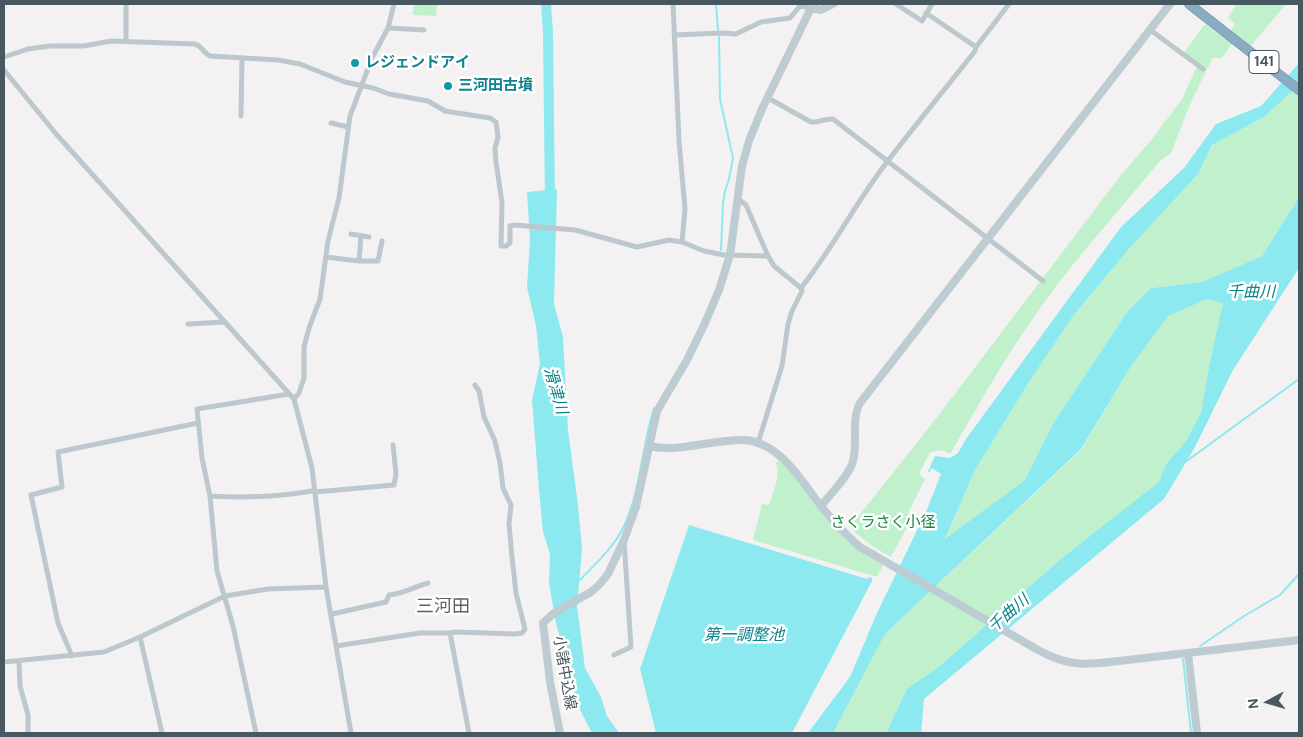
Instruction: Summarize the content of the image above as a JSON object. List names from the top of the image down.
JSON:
{
  "streets": {
    "highway": ["141"],
    "street": ["小諸中込線"]
  },
  "districts": ["三河田"],
  "water": ["千曲川", "滑津川", "第一調整池"],
  "parks": ["さくラさく小径"],
  "places": ["レジェンドアイ", "三河田古墳"],
  "north": "left"
}
